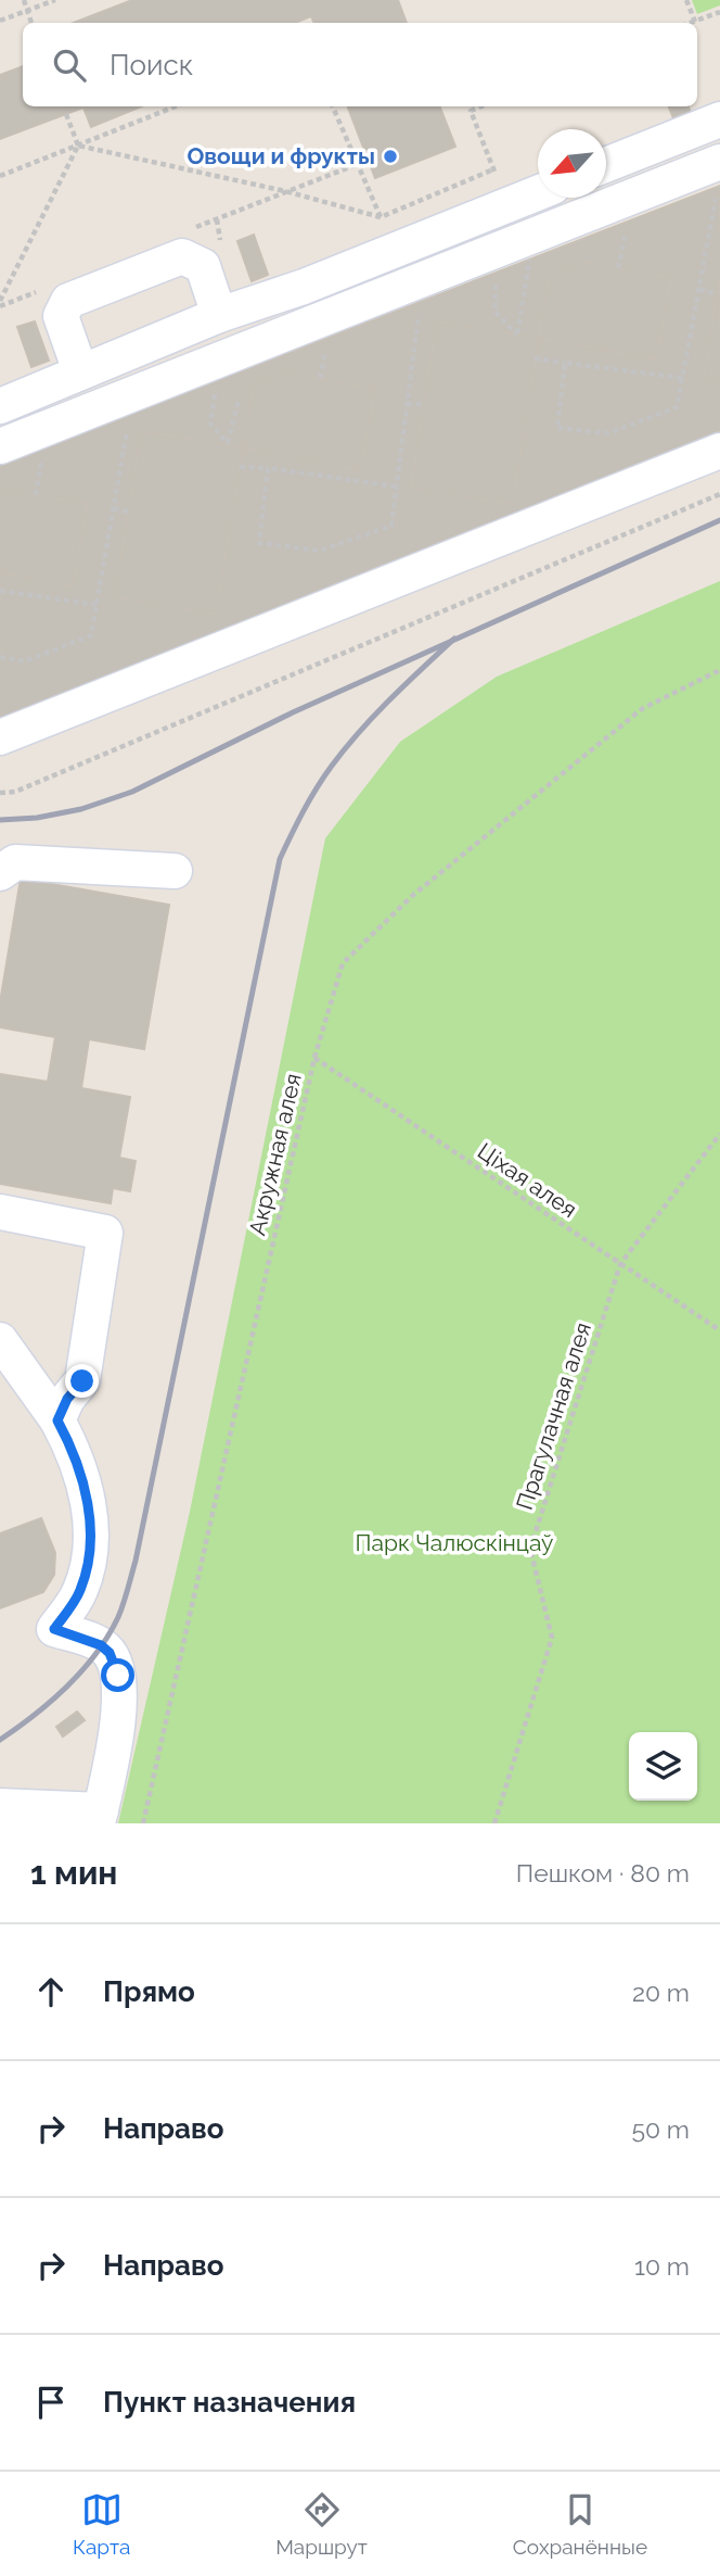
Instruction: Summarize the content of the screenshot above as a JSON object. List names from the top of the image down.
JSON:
{
  "streets": {
    "path": ["Акружная алея", "Ціхая алея", "Прагулачная алея"]
  },
  "crossings": [
    ["Акружная алея", "Ціхая алея"],
    ["Ціхая алея", "Прагулачная алея"]
  ],
  "parks": ["Парк Чалюскінцаў"],
  "places": ["Овощи и фрукты"],
  "north": "bottom left",
  "page": {
    "search": "Поиск",
    "heading": ["1 мин", "Пешком · 80 m"],
    "list": [
      ["Прямо", "20 m"],
      ["Направо", "50 m"],
      ["Направо", "10 m"],
      "Пункт назначения"
    ],
    "nav": ["Карта", "Маршрут", "Сохранённые"]
  }
}
